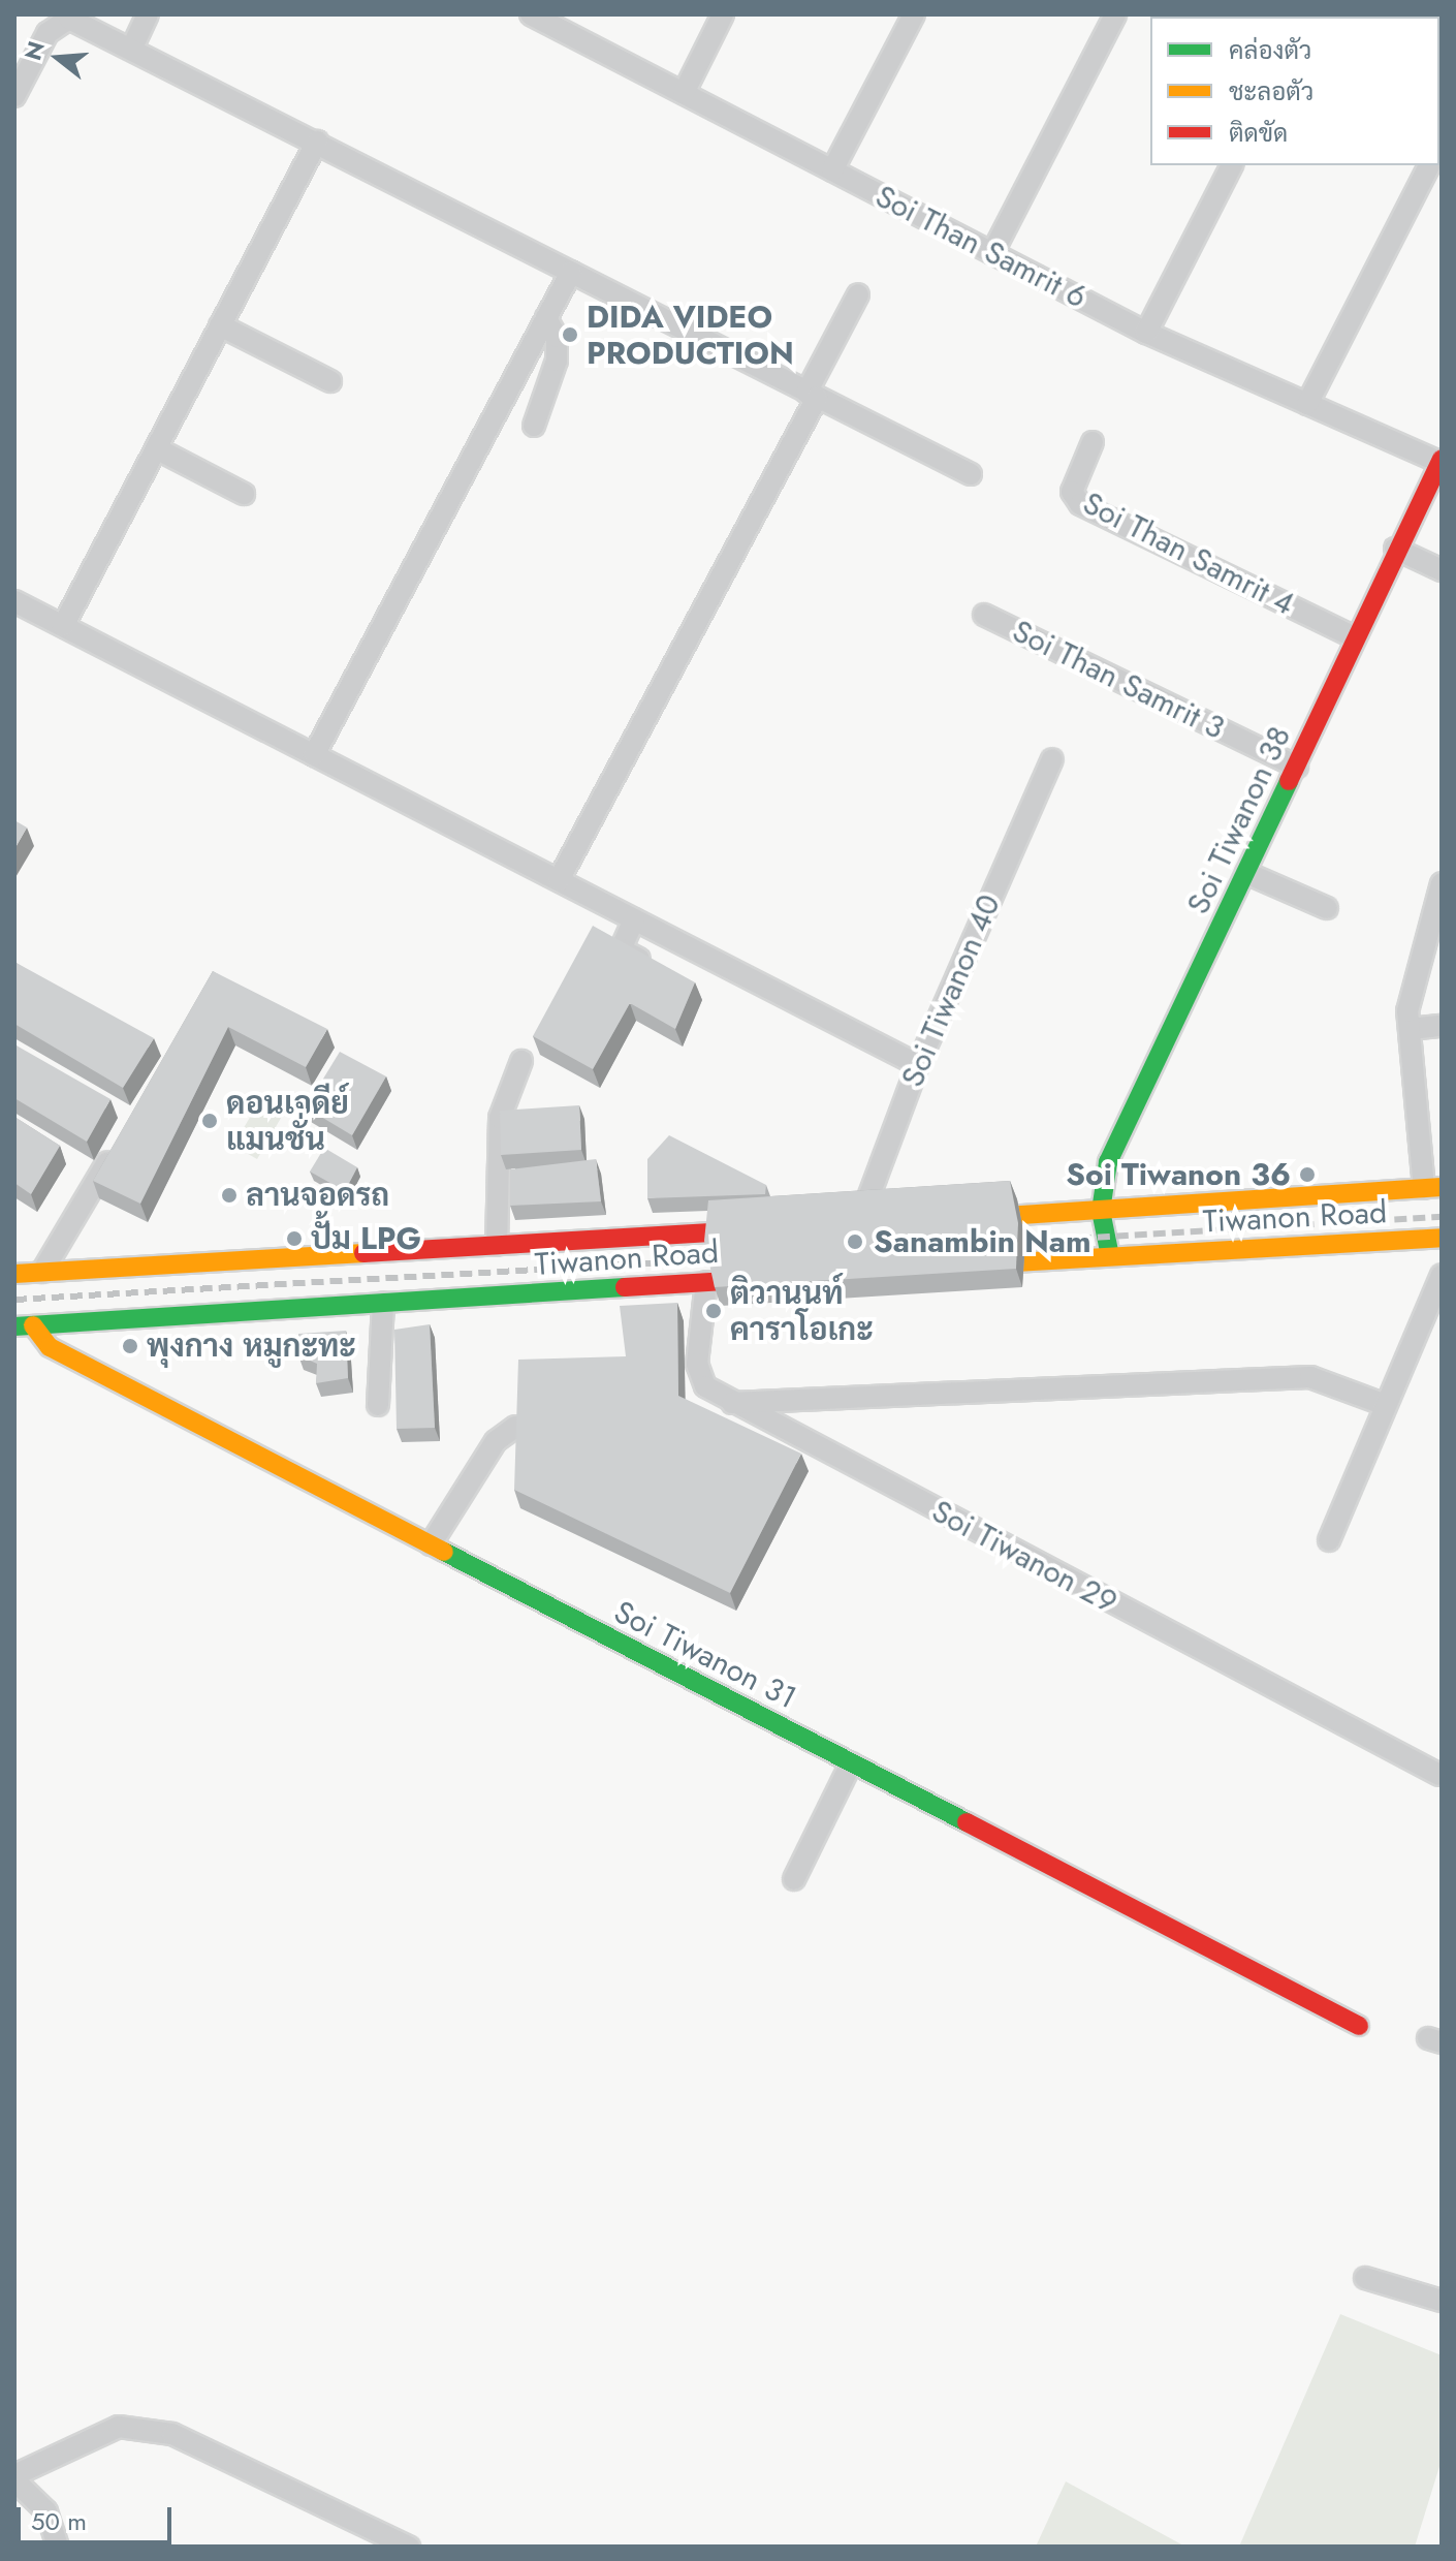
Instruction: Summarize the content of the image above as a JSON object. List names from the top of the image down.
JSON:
{
  "streets": {
    "main road": ["Soi Tiwanon 38", "Tiwanon Road", "Soi Tiwanon 31"],
    "street": [
      "Soi Than Samrit 6",
      "Soi Than Samrit 4",
      "Soi Than Samrit 3",
      "Soi Tiwanon 40",
      "Soi Tiwanon 29"
    ]
  },
  "crossings": [
    ["Soi Than Samrit 6", "Soi Tiwanon 38"],
    ["Soi Than Samrit 4", "Soi Tiwanon 38"],
    ["Soi Than Samrit 3", "Soi Tiwanon 38"],
    ["Soi Tiwanon 38", "Tiwanon Road"],
    ["Tiwanon Road", "Soi Tiwanon 29"],
    ["Tiwanon Road", "Soi Tiwanon 31"]
  ],
  "places": [
    "DIDA VIDEO PRODUCTION",
    "ดอนเจดีย์ แมนชั่น",
    "Soi Tiwanon 36",
    "ลานจอดรถ",
    "ปั้ม LPG",
    "Sanambin Nam",
    "ติวานนท์ คาราโอเกะ",
    "พุงกาง หมูกะทะ"
  ],
  "legend": ["คล่องตัว", "ชะลอตัว", "ติดขัด"],
  "scale_bar": "50 m",
  "north": "left"
}
